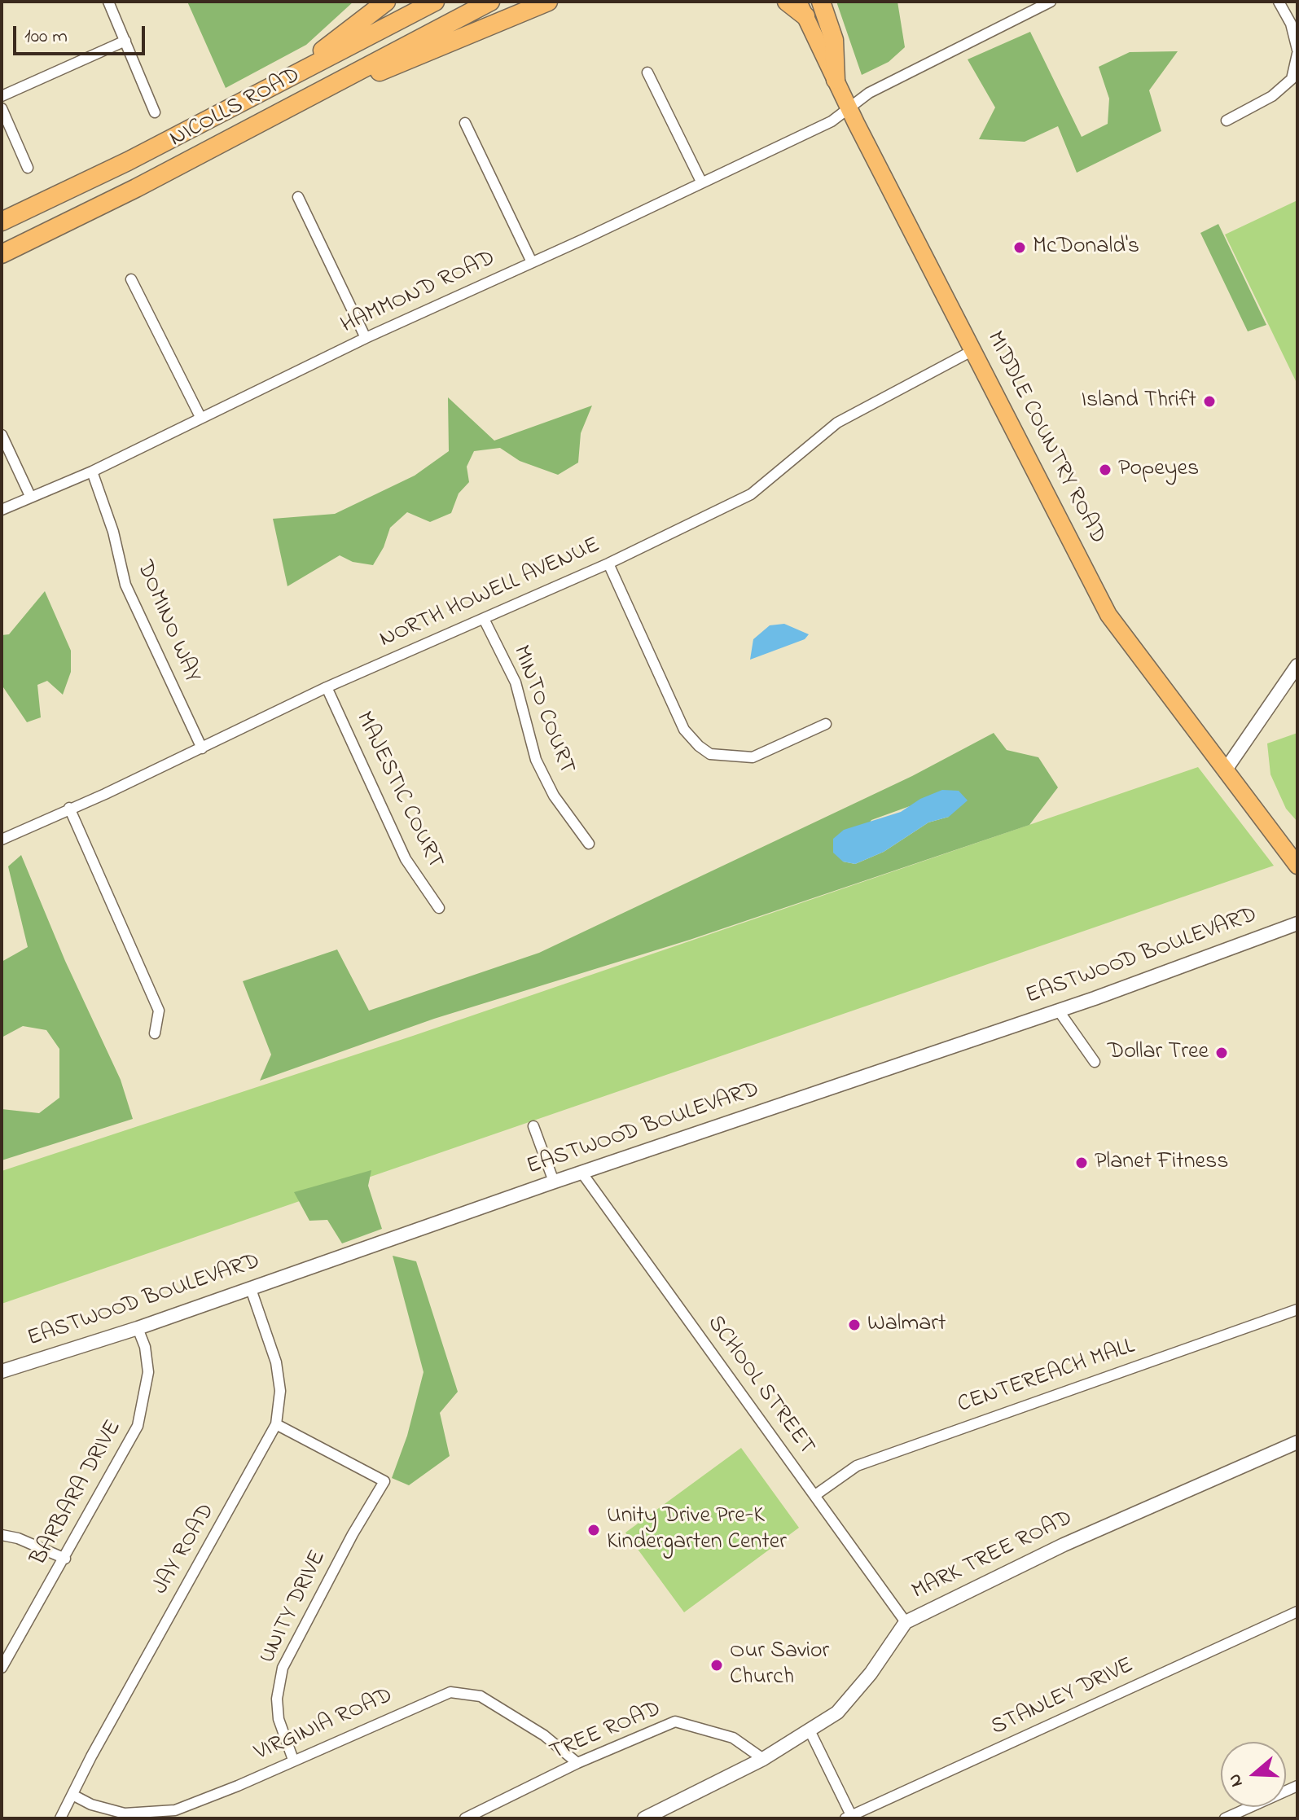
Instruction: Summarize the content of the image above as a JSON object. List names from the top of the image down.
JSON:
{
  "streets": {
    "highway": ["NICOLLS ROAD"],
    "main road": ["MIDDLE COUNTRY ROAD"],
    "street": [
      "HAMMOND ROAD",
      "NORTH HOWELL AVENUE",
      "DOMINO WAY",
      "MINTO COURT",
      "MAJESTIC COURT",
      "EASTWOOD BOULEVARD",
      "CENTEREACH MALL",
      "SCHOOL STREET",
      "BARBARA DRIVE",
      "JAY ROAD",
      "MARK TREE ROAD",
      "UNITY DRIVE",
      "STANLEY DRIVE",
      "VIRGINIA ROAD",
      "TREE ROAD"
    ]
  },
  "crossings": [
    ["HAMMOND ROAD", "MIDDLE COUNTRY ROAD"],
    ["HAMMOND ROAD", "DOMINO WAY"],
    ["MIDDLE COUNTRY ROAD", "NORTH HOWELL AVENUE"],
    ["NORTH HOWELL AVENUE", "DOMINO WAY"],
    ["NORTH HOWELL AVENUE", "MINTO COURT"],
    ["NORTH HOWELL AVENUE", "MAJESTIC COURT"],
    ["EASTWOOD BOULEVARD", "SCHOOL STREET"],
    ["EASTWOOD BOULEVARD", "BARBARA DRIVE"],
    ["EASTWOOD BOULEVARD", "JAY ROAD"],
    ["CENTEREACH MALL", "SCHOOL STREET"],
    ["SCHOOL STREET", "MARK TREE ROAD"],
    ["JAY ROAD", "UNITY DRIVE"],
    ["JAY ROAD", "VIRGINIA ROAD"],
    ["MARK TREE ROAD", "TREE ROAD"],
    ["UNITY DRIVE", "VIRGINIA ROAD"],
    ["VIRGINIA ROAD", "TREE ROAD"]
  ],
  "places": [
    "McDonald's",
    "Island Thrift",
    "Popeyes",
    "Dollar Tree",
    "Planet Fitness",
    "Walmart",
    "Unity Drive Pre-K Kindergarten Center",
    "Our Savior Church"
  ],
  "scale_bar": "100 m",
  "north": "left"
}
